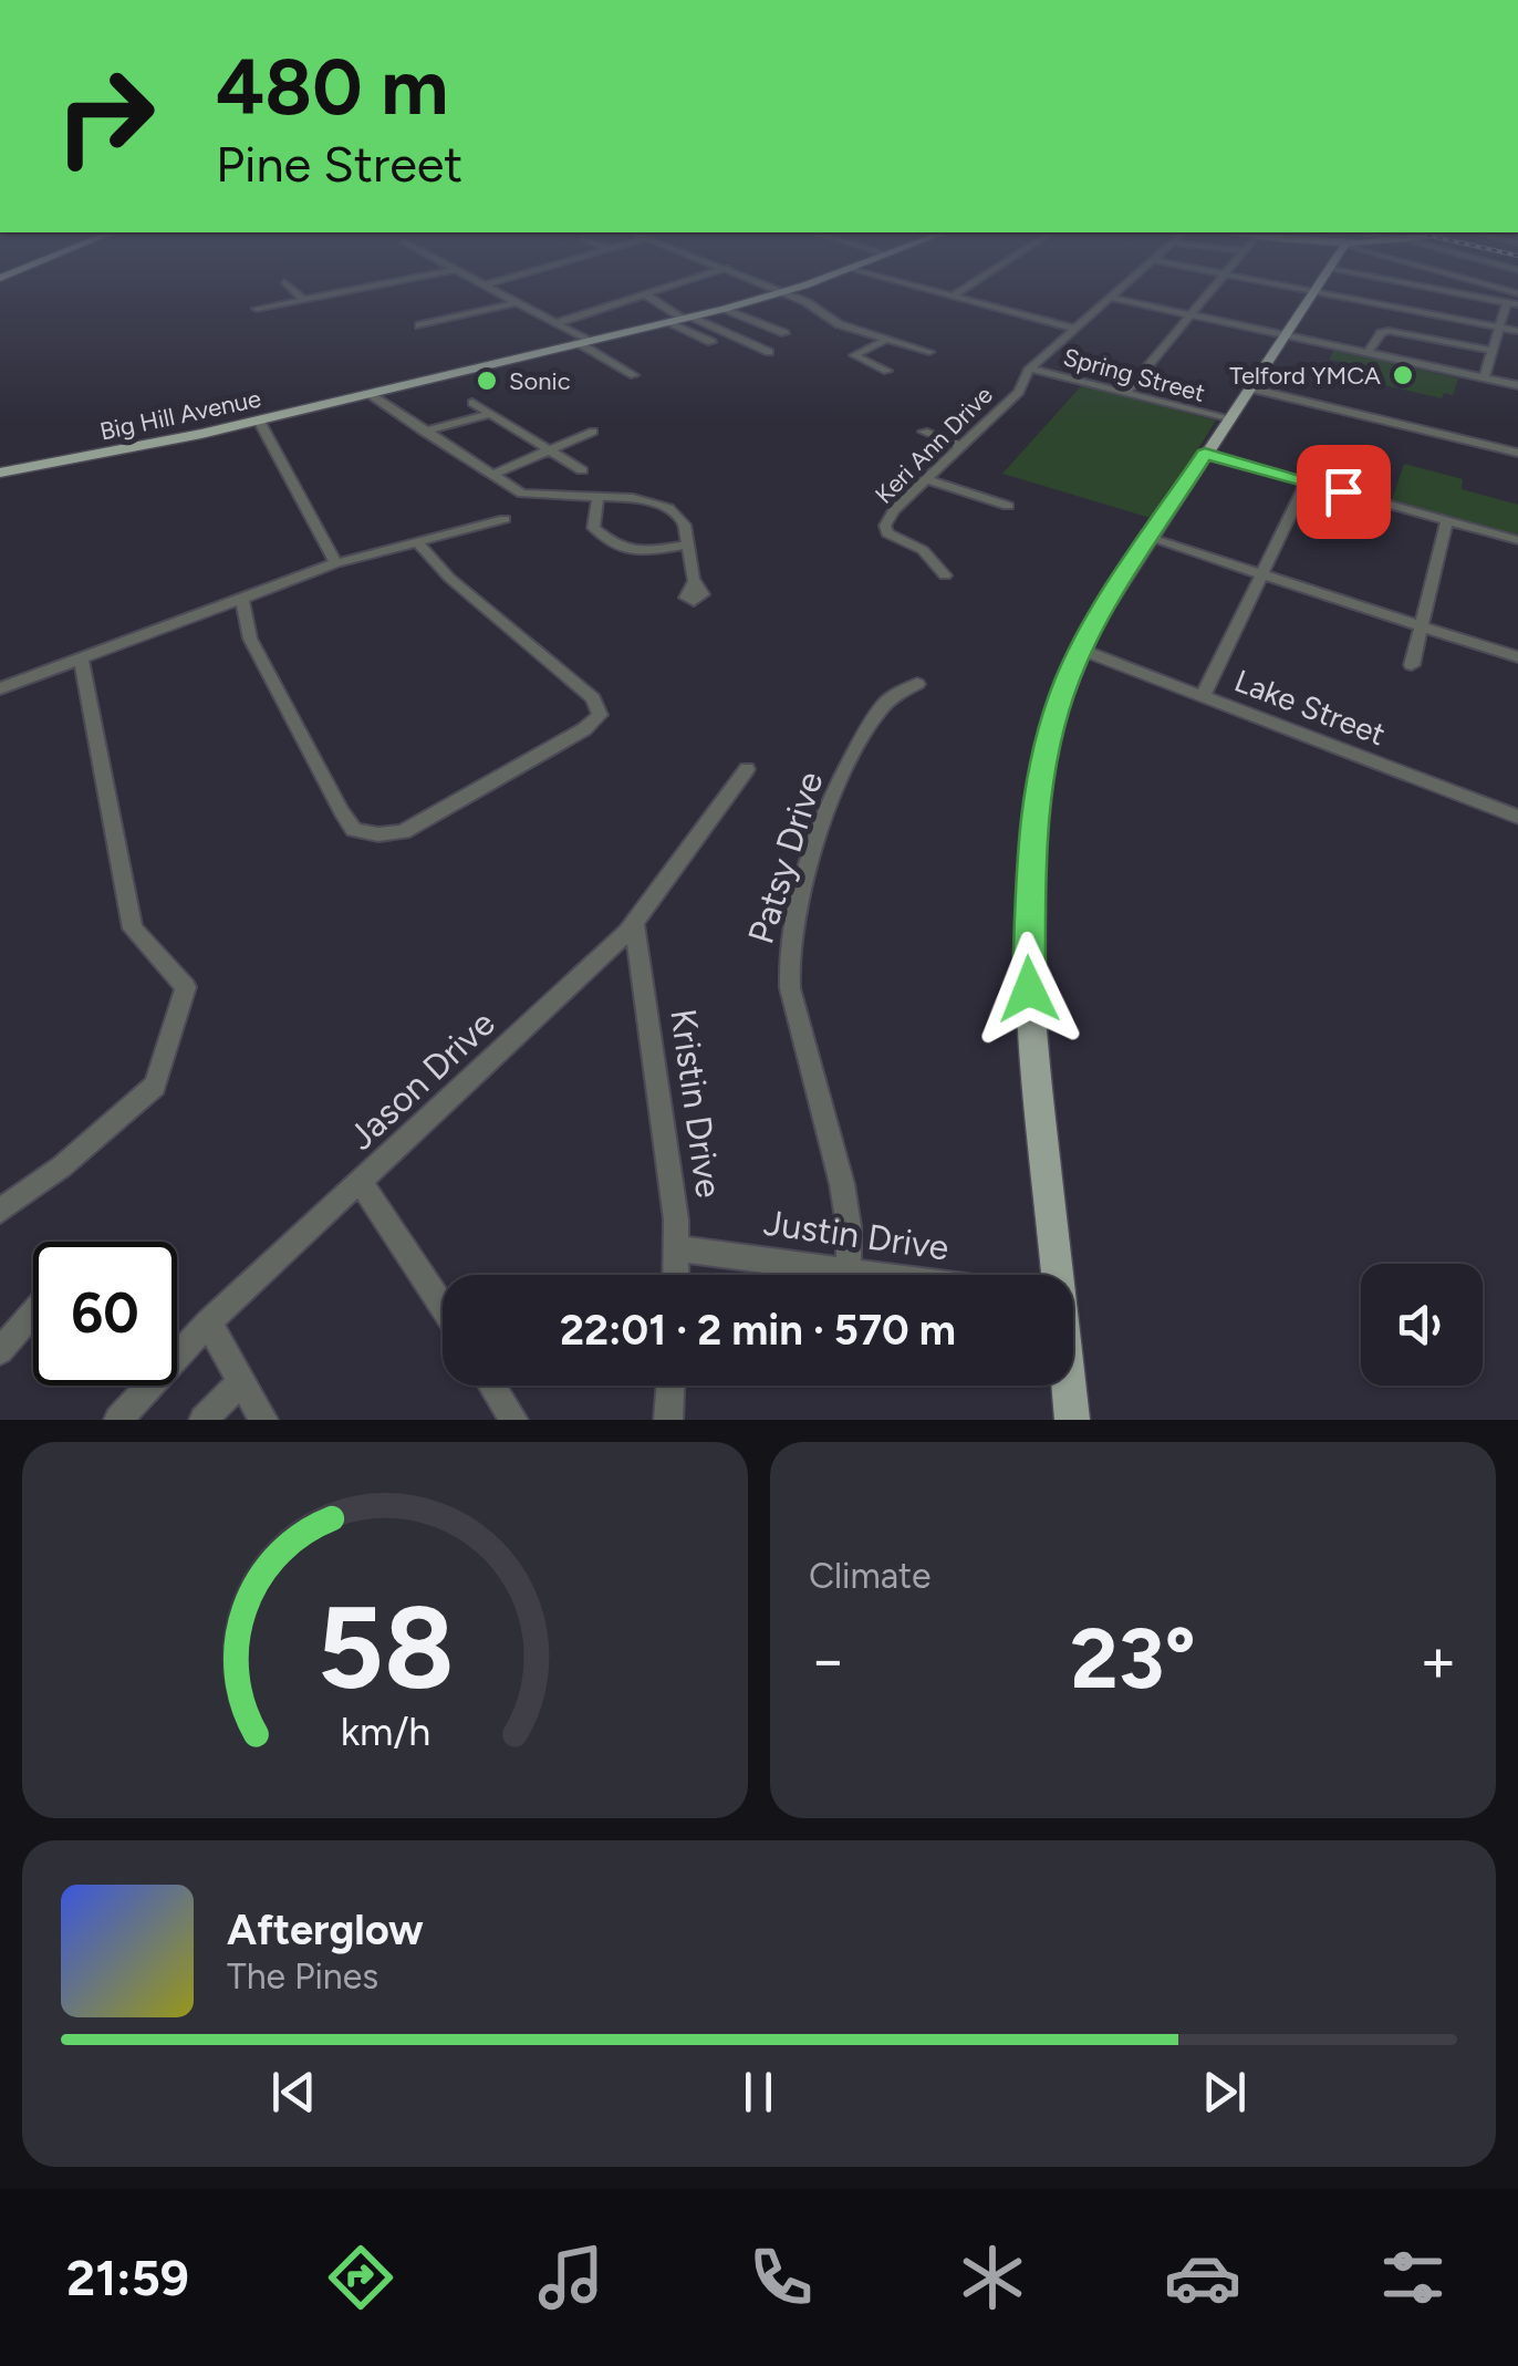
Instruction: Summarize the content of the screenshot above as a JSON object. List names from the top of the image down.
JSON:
{
  "streets": {
    "main road": ["Big Hill Avenue"],
    "street": [
      "Spring Street",
      "Keri Ann Drive",
      "Lake Street",
      "Patsy Drive",
      "Jason Drive",
      "Kristin Drive",
      "Justin Drive"
    ]
  },
  "crossings": [
    ["Spring Street", "Keri Ann Drive"],
    ["Patsy Drive", "Justin Drive"],
    ["Jason Drive", "Kristin Drive"],
    ["Kristin Drive", "Justin Drive"]
  ],
  "places": ["Telford YMCA", "Sonic"],
  "page": {
    "turn": ["480 m", "Pine Street"],
    "limit": "60",
    "trip": "22:01 · 2 min · 570 m",
    "tile": "Climate",
    "heat": ["−", "23°", "+"],
    "song": ["Afterglow", "The Pines"],
    "tabs": "21:59",
    "gauge": ["58", "km/h"]
  }
}
